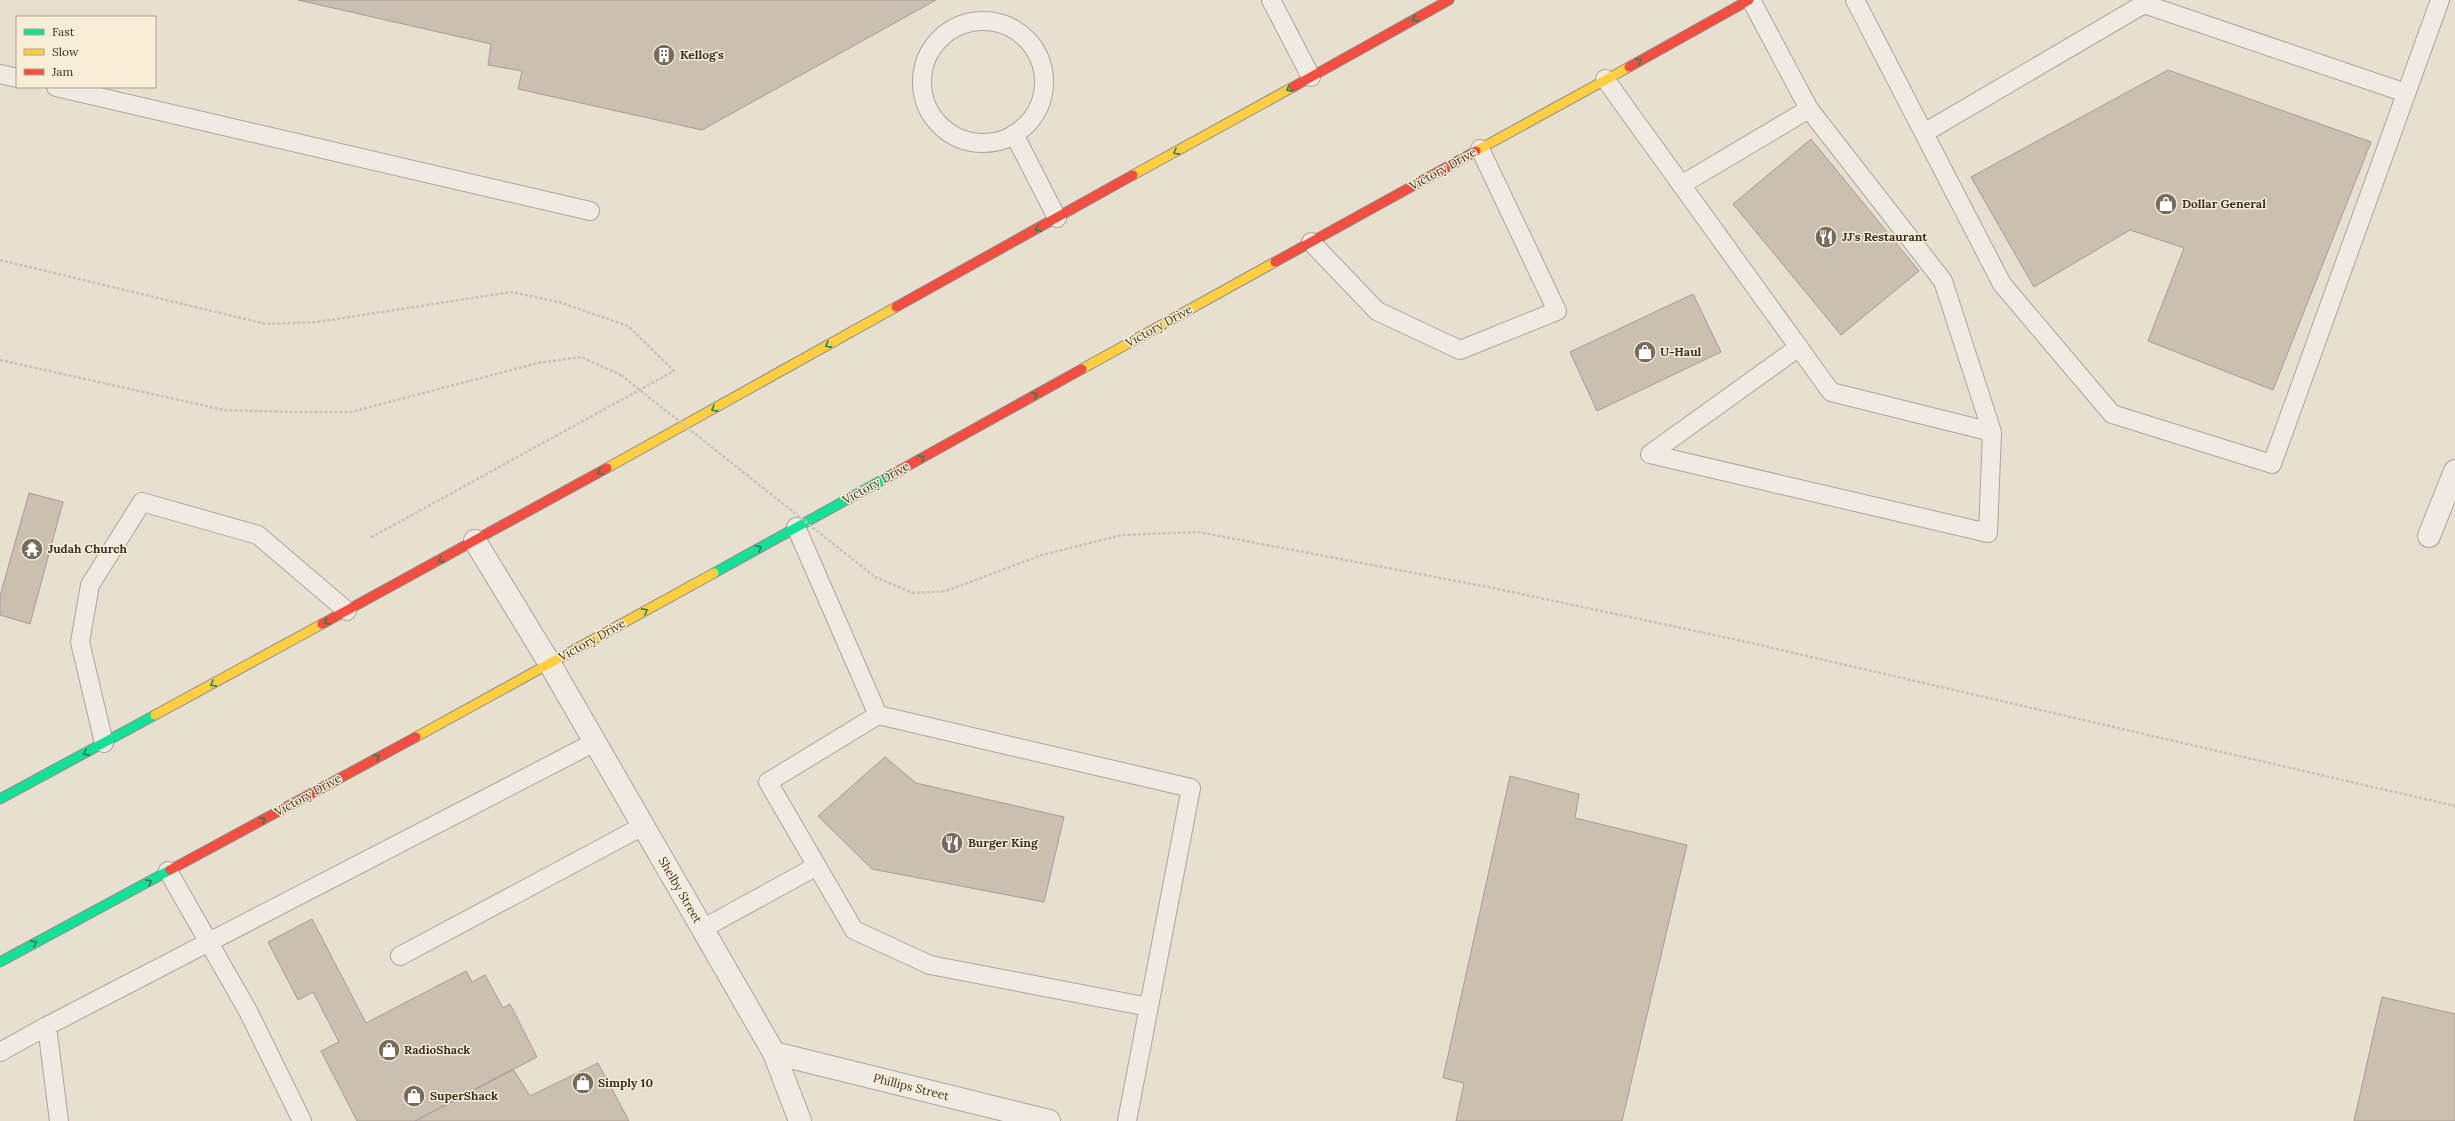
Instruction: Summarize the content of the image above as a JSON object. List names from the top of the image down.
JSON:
{
  "streets": {
    "highway": ["Victory Drive"],
    "street": ["Shelby Street", "Phillips Street"]
  },
  "crossings": [
    ["Victory Drive", "Shelby Street"],
    ["Shelby Street", "Phillips Street"]
  ],
  "one_way": ["Victory Drive"],
  "places": {
    "building": ["Kellog's"],
    "shop": [
      "Dollar General",
      "U-Haul",
      "RadioShack",
      "Simply 10",
      "SuperShack"
    ],
    "restaurant": ["JJ's Restaurant", "Burger King"],
    "temple": ["Judah Church"]
  },
  "legend": ["Fast", "Slow", "Jam"]
}
